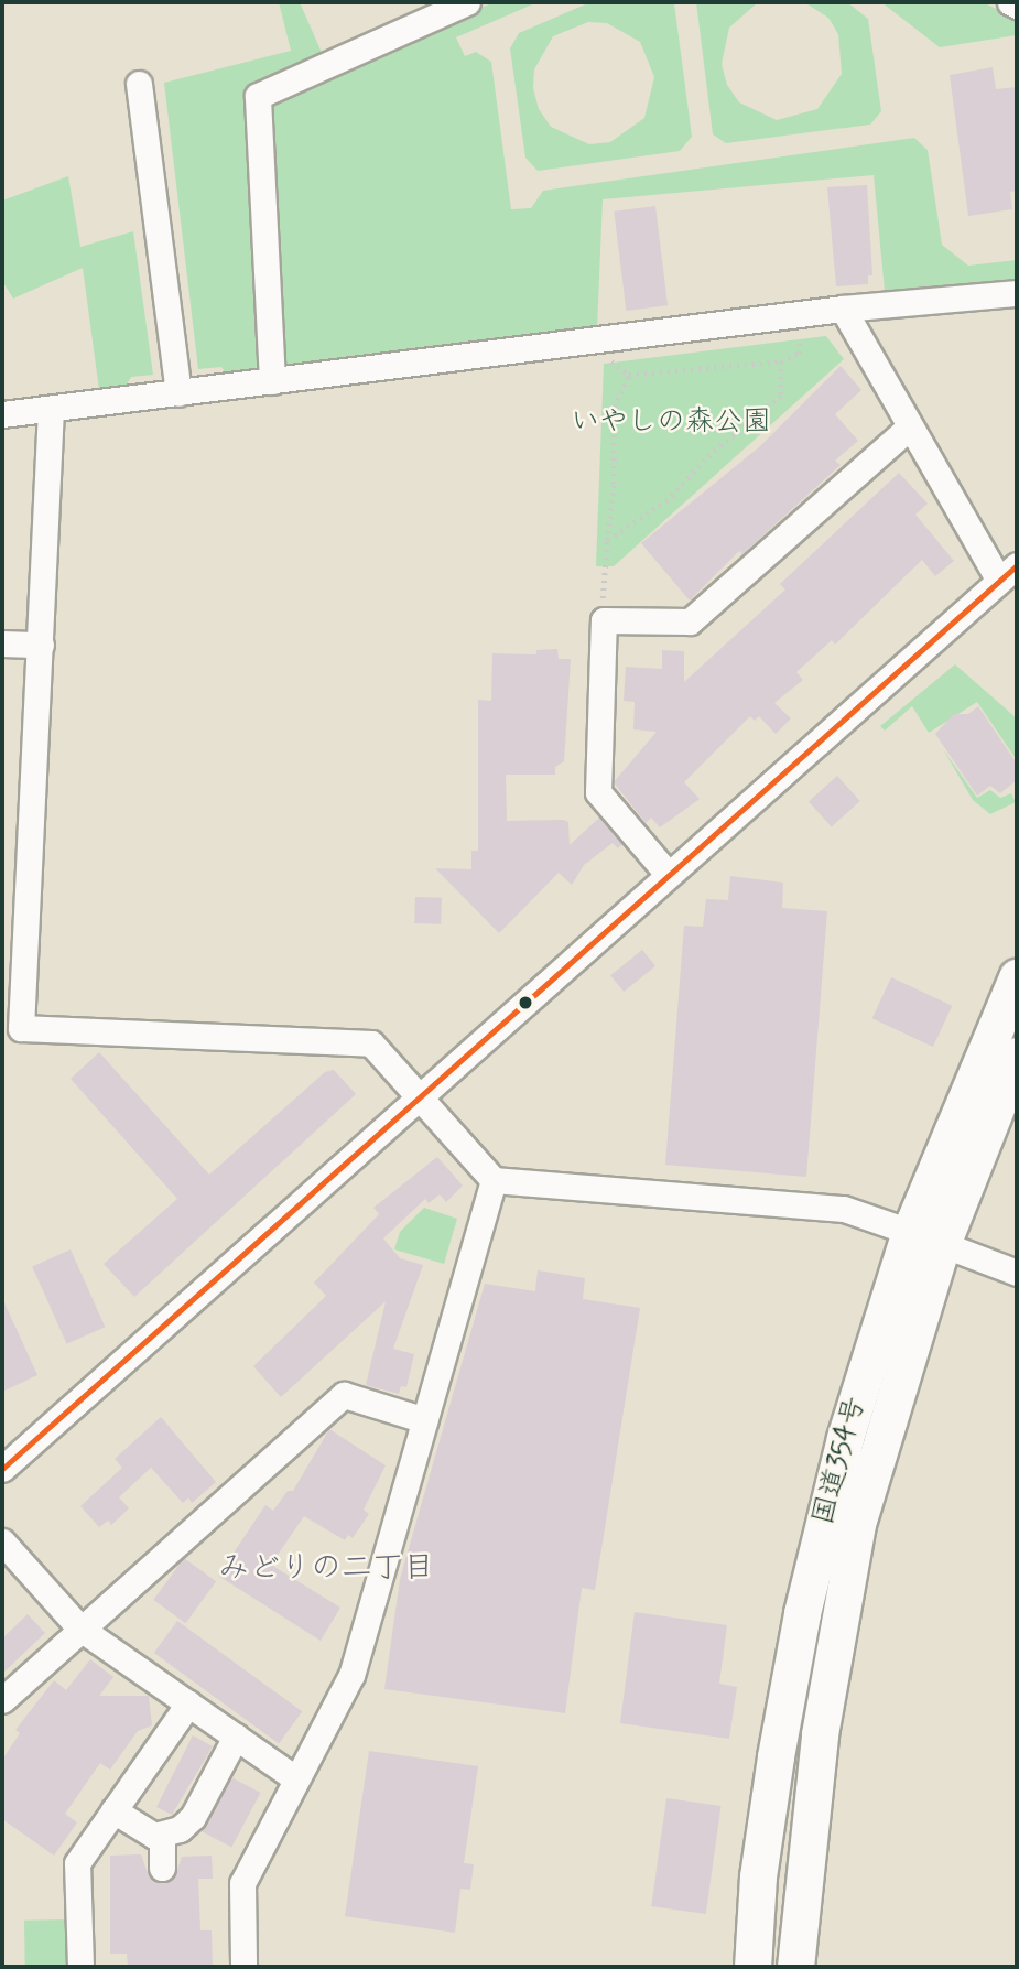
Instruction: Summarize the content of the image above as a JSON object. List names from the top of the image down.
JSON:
{
  "streets": {
    "highway": ["国道354号"]
  },
  "districts": ["みどりの二丁目"],
  "parks": ["いやしの森公園"]
}
